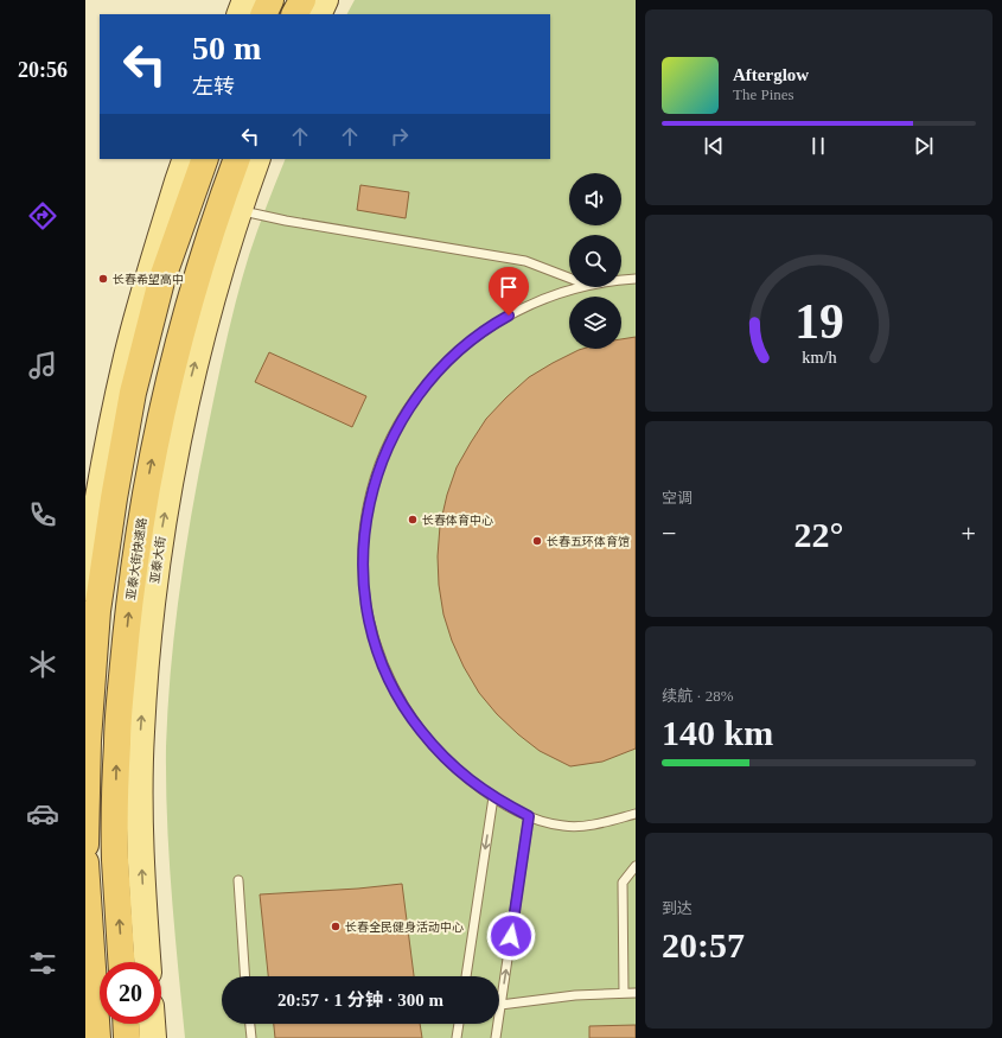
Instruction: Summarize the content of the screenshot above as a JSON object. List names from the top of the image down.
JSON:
{
  "streets": {
    "highway": ["亚泰大街快速路"],
    "main road": ["亚泰大街"]
  },
  "places": [
    "长春希望高中",
    "长春体育中心",
    "长春五环体育馆",
    "长春全民健身活动中心"
  ],
  "page": {
    "tabs": "20:56",
    "turn": ["50 m", "左转"],
    "song": ["Afterglow", "The Pines"],
    "tile": [
      "空调",
      ["续航 · 28%", "140 km"],
      ["到达", "20:57"]
    ],
    "heat": ["−", "22°", "+"],
    "limit": "20",
    "trip": "20:57 · 1 分钟 · 300 m",
    "gauge": ["19", "km/h"]
  }
}
